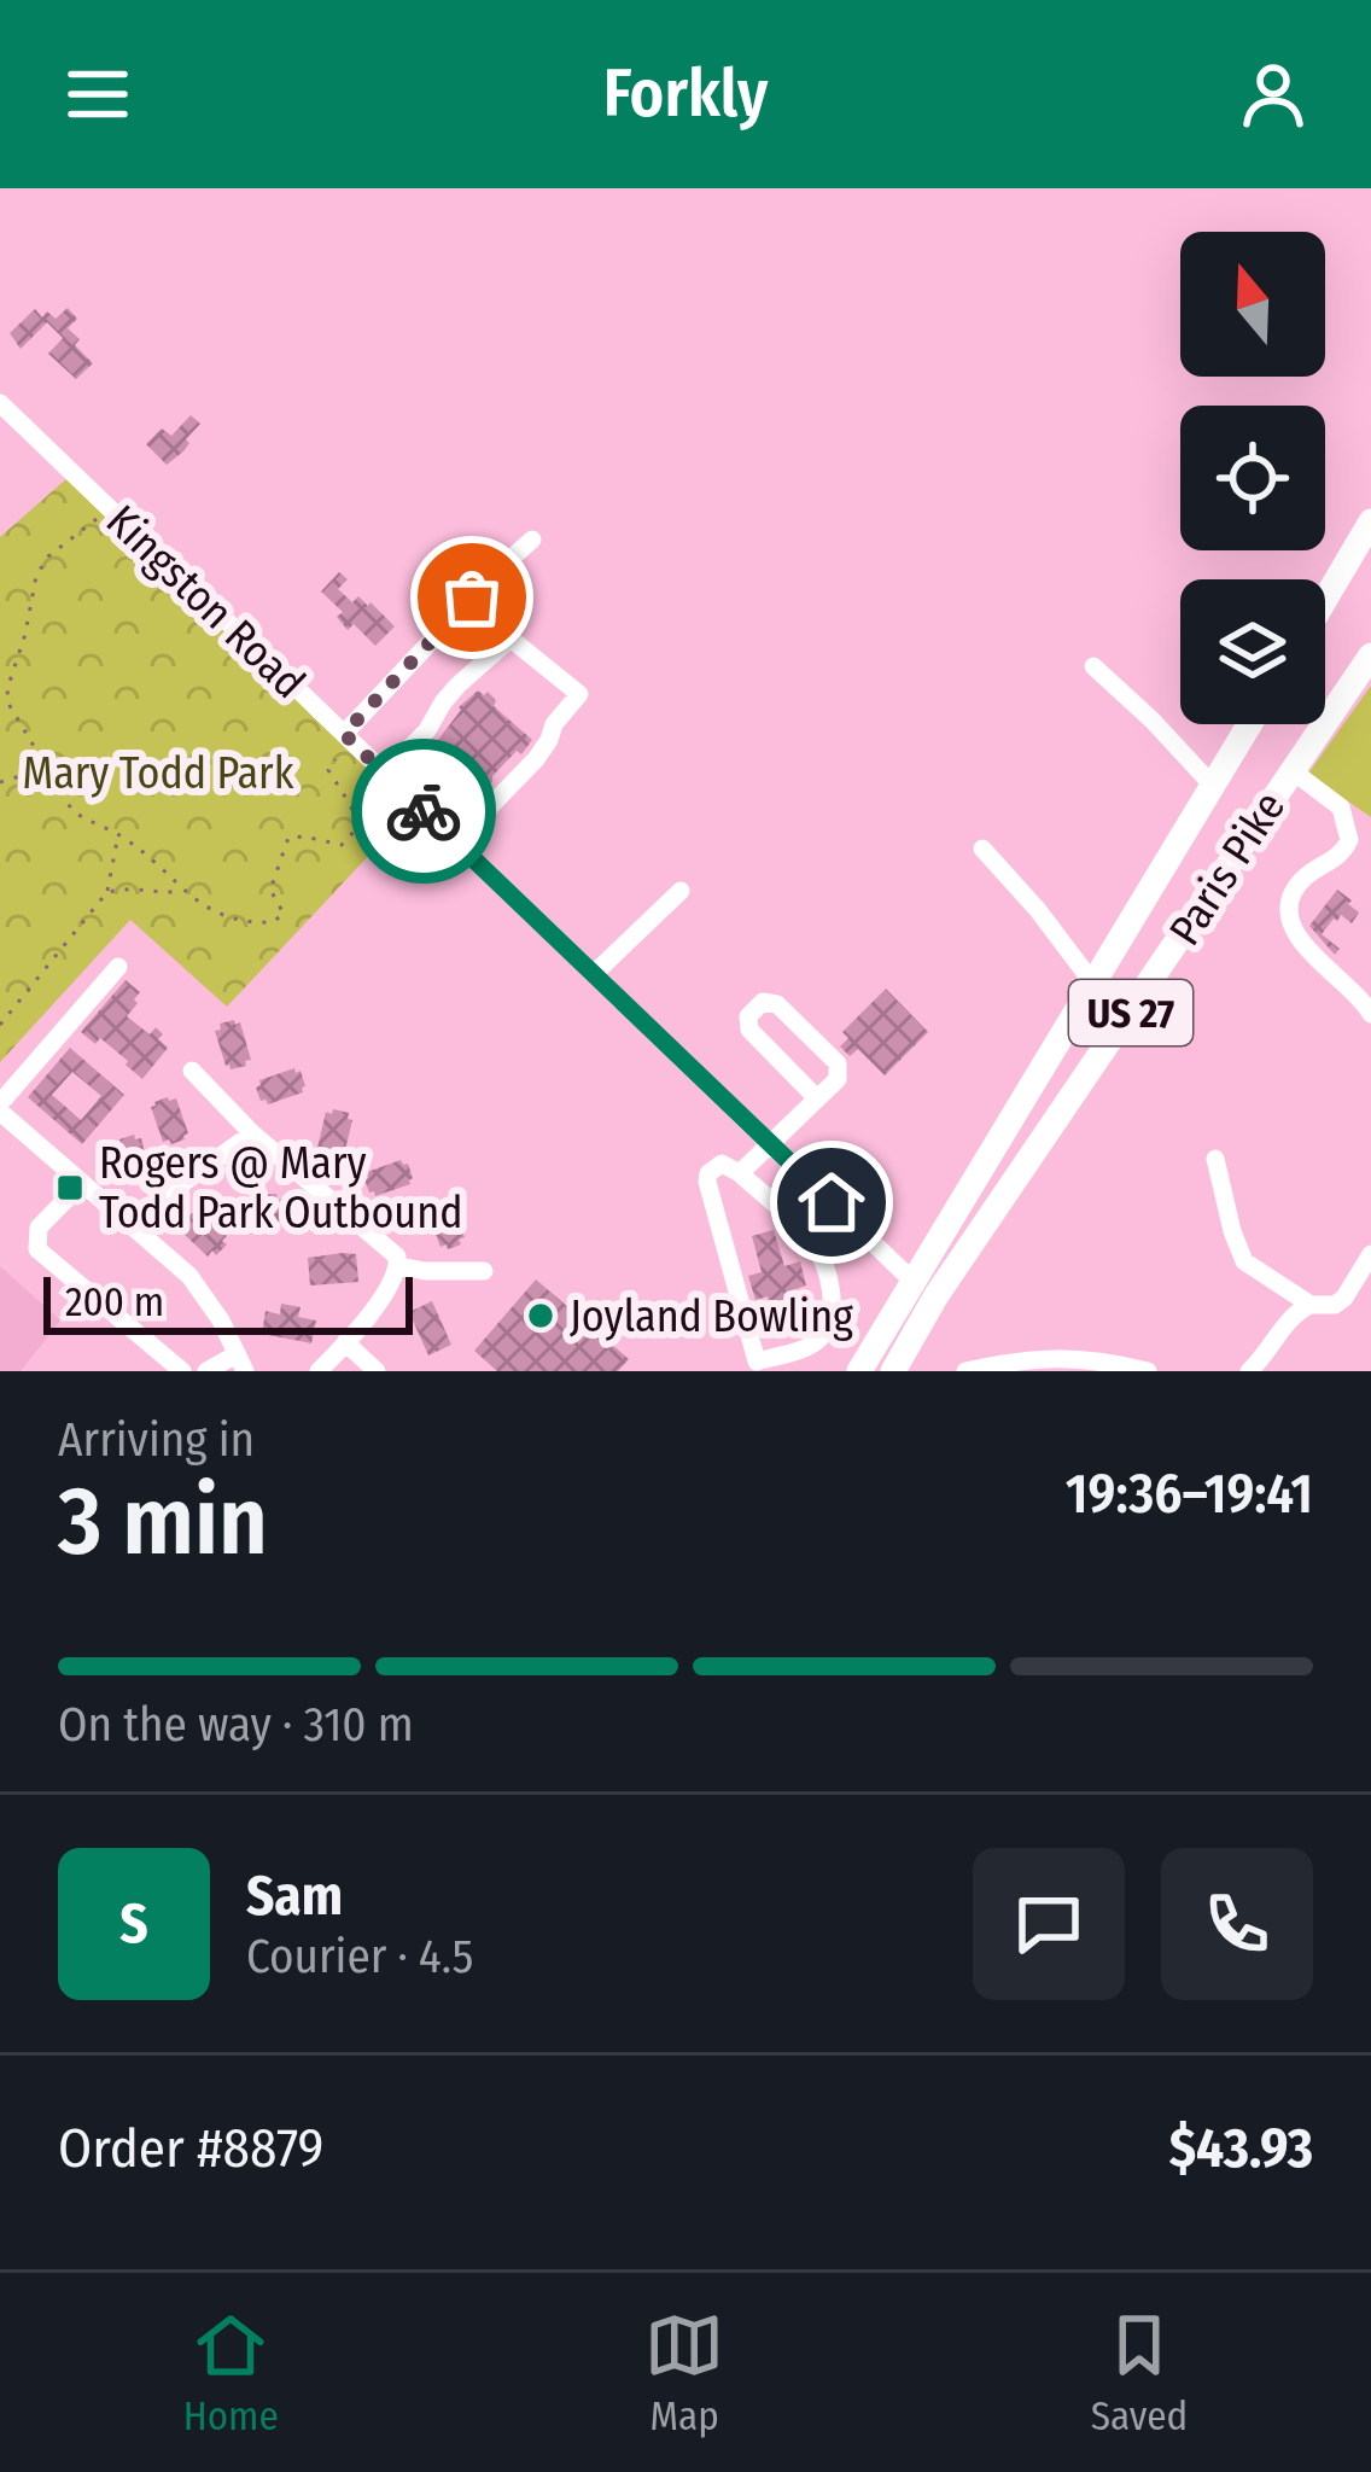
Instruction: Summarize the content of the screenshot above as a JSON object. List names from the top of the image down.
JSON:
{
  "streets": {
    "highway": ["Paris Pike", "US 27"],
    "street": ["Kingston Road"]
  },
  "crossings": [
    ["Kingston Road", "Paris Pike"]
  ],
  "parks": ["Mary Todd Park"],
  "places": {
    "transit": ["Rogers @ Mary Todd Park Outbound"],
    "other": ["Joyland Bowling"]
  },
  "scale_bar": "200 m",
  "north": "top",
  "page": {
    "header": "Forkly",
    "scale": "200 m",
    "heading": ["3 min", "Arriving in", "19:36–19:41"],
    "panel": [
      "Sam",
      "Courier · 4.5",
      "Order #8879",
      "$43.93"
    ],
    "bar": "On the way · 310 m",
    "round": "S",
    "tabs": ["Home", "Map", "Saved"]
  }
}
